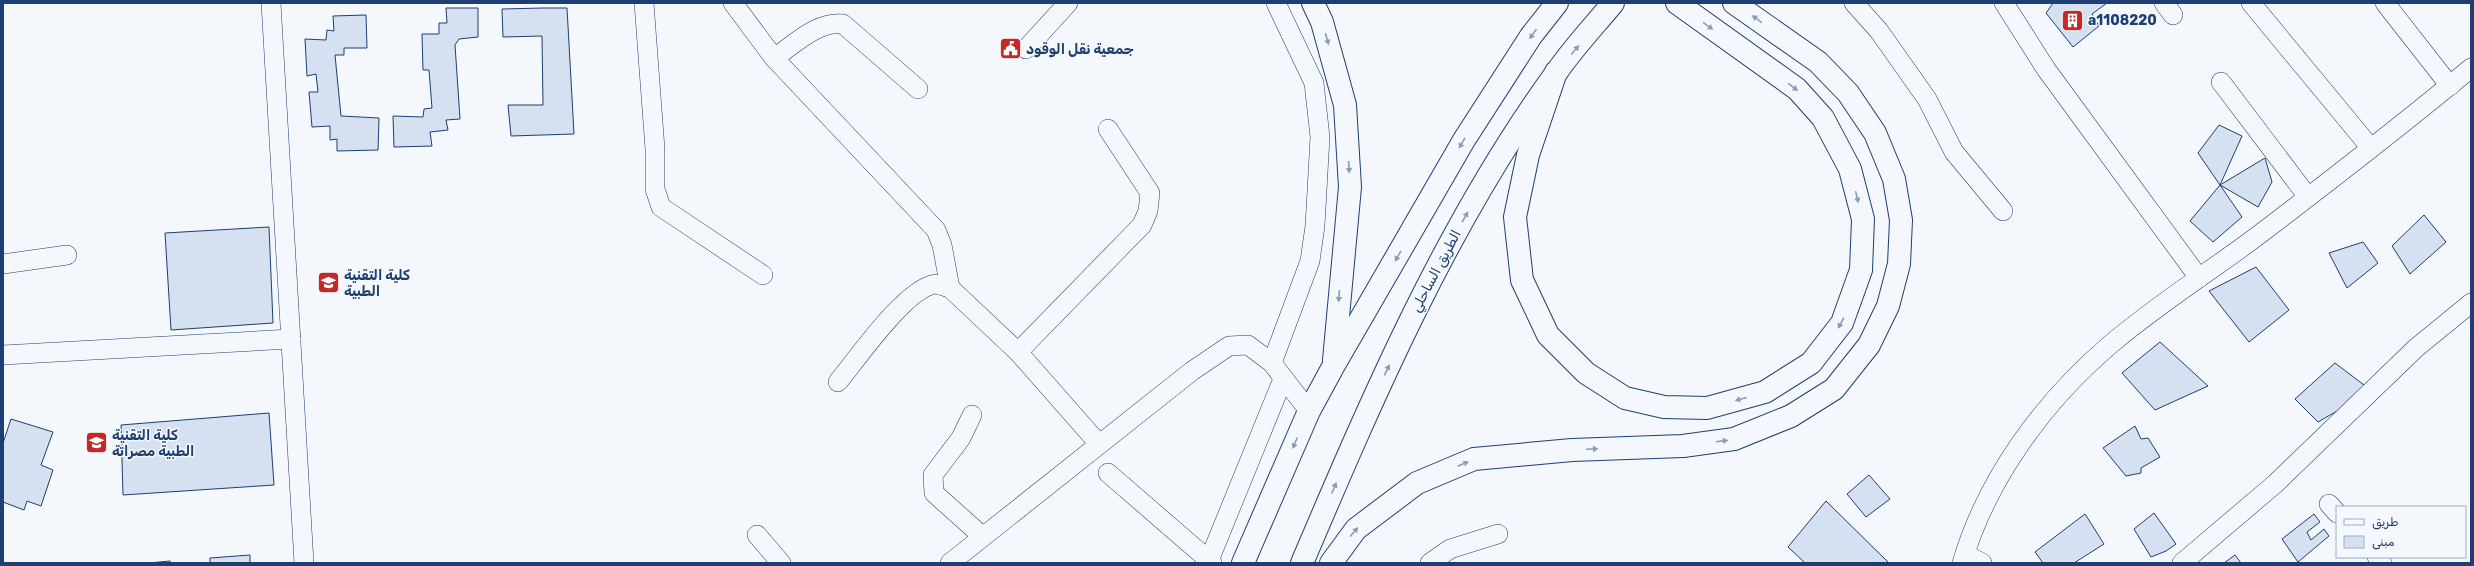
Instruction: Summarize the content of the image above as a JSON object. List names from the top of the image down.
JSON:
{
  "streets": {
    "highway": ["الطريق الساحلي"]
  },
  "places": {
    "building": ["a1108220"],
    "public building": ["جمعية نقل الوقود"],
    "school or university": ["كلية التقنية الطبية", "كلية التقنية الطبية مصراتة"]
  },
  "legend": ["طريق", "مبنى"]
}
